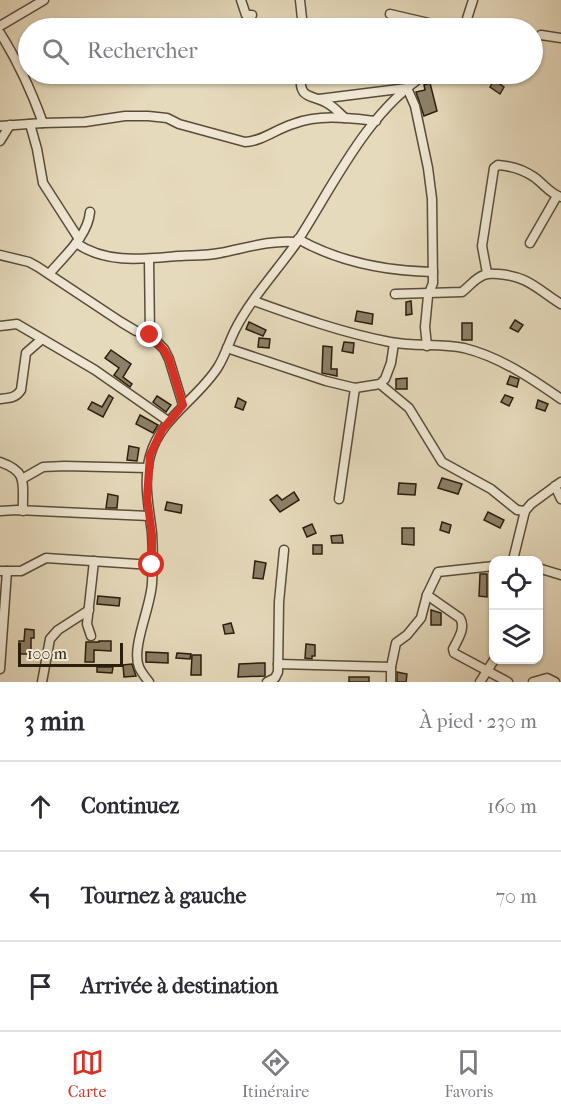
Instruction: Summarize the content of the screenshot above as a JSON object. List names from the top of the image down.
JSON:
{
  "scale_bar": "100 m",
  "page": {
    "search": "Rechercher",
    "scale": "100 m",
    "heading": ["3 min", "À pied · 230 m"],
    "list": [
      ["Continuez", "160 m"],
      ["Tournez à gauche", "70 m"],
      "Arrivée à destination"
    ],
    "nav": ["Carte", "Itinéraire", "Favoris"]
  }
}
